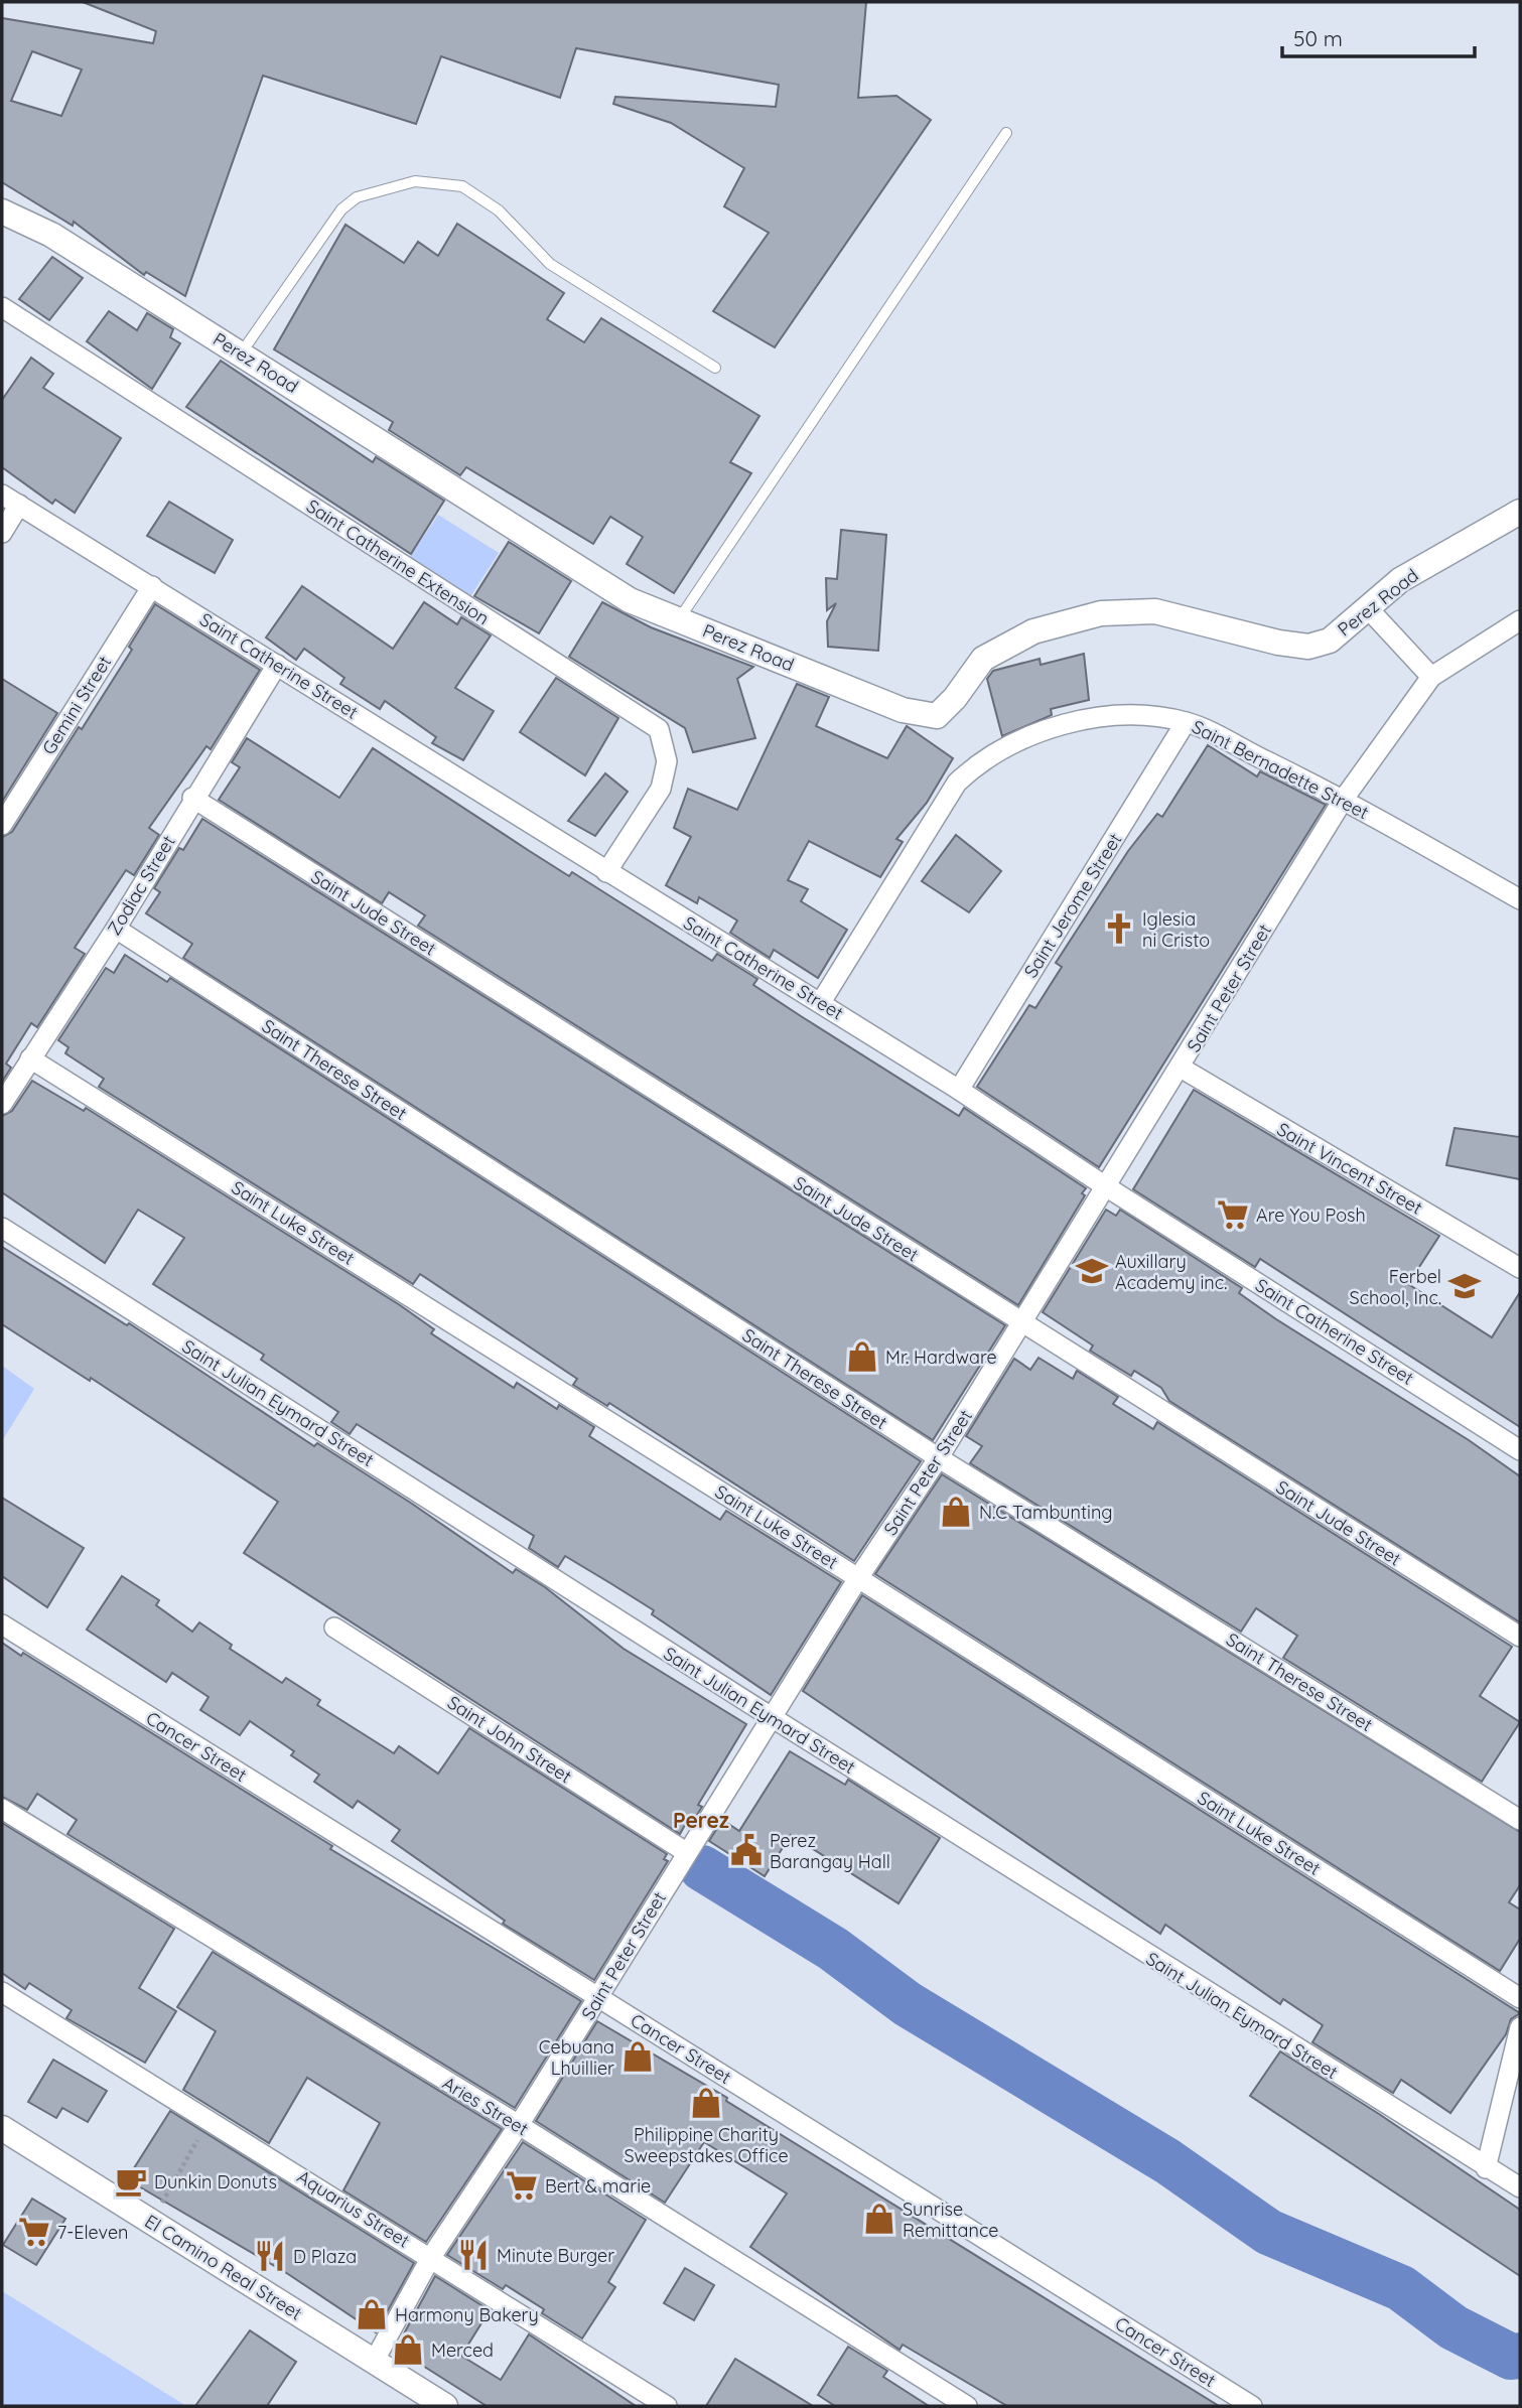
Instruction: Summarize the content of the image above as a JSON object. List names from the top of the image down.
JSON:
{
  "streets": {
    "street": [
      "Perez Road",
      "Saint Catherine Extension",
      "Saint Catherine Street",
      "Gemini Street",
      "Saint Bernadette Street",
      "Zodiac Street",
      "Saint Jerome Street",
      "Saint Jude Street",
      "Saint Peter Street",
      "Saint Therese Street",
      "Saint Vincent Street",
      "Saint Luke Street",
      "Saint Julian Eymard Street",
      "Saint John Street",
      "Cancer Street",
      "Aries Street",
      "Aquarius Street",
      "El Camino Real Street"
    ]
  },
  "crossings": [
    ["Saint Catherine Extension", "Saint Catherine Street"],
    ["Saint Catherine Street", "Gemini Street"],
    ["Saint Catherine Street", "Saint Bernadette Street"],
    ["Saint Catherine Street", "Zodiac Street"],
    ["Saint Catherine Street", "Saint Jerome Street"],
    ["Saint Catherine Street", "Saint Peter Street"],
    ["Saint Bernadette Street", "Saint Jerome Street"],
    ["Saint Bernadette Street", "Saint Peter Street"],
    ["Zodiac Street", "Saint Jude Street"],
    ["Zodiac Street", "Saint Therese Street"],
    ["Zodiac Street", "Saint Luke Street"],
    ["Saint Jude Street", "Saint Peter Street"],
    ["Saint Peter Street", "Saint Therese Street"],
    ["Saint Peter Street", "Saint Vincent Street"],
    ["Saint Peter Street", "Saint Luke Street"],
    ["Saint Peter Street", "Saint Julian Eymard Street"],
    ["Saint Peter Street", "Saint John Street"],
    ["Saint Peter Street", "Cancer Street"],
    ["Saint Peter Street", "Aries Street"],
    ["Saint Peter Street", "Aquarius Street"],
    ["Saint Peter Street", "El Camino Real Street"]
  ],
  "districts": ["Perez"],
  "places": {
    "church": ["Iglesia ni Cristo"],
    "supermarket": ["Are You Posh", "Bert & marie", "7-Eleven"],
    "school or university": ["Auxillary Academy inc.", "Ferbel School, Inc."],
    "shop": [
      "Mr. Hardware",
      "N.C Tambunting",
      "Cebuana Lhuillier",
      "Philippine Charity Sweepstakes Office",
      "Sunrise Remittance",
      "Harmony Bakery",
      "Merced"
    ],
    "public building": ["Perez Barangay Hall"],
    "cafe": ["Dunkin Donuts"],
    "restaurant": ["Minute Burger", "D Plaza"]
  },
  "scale_bar": "50 m"
}
